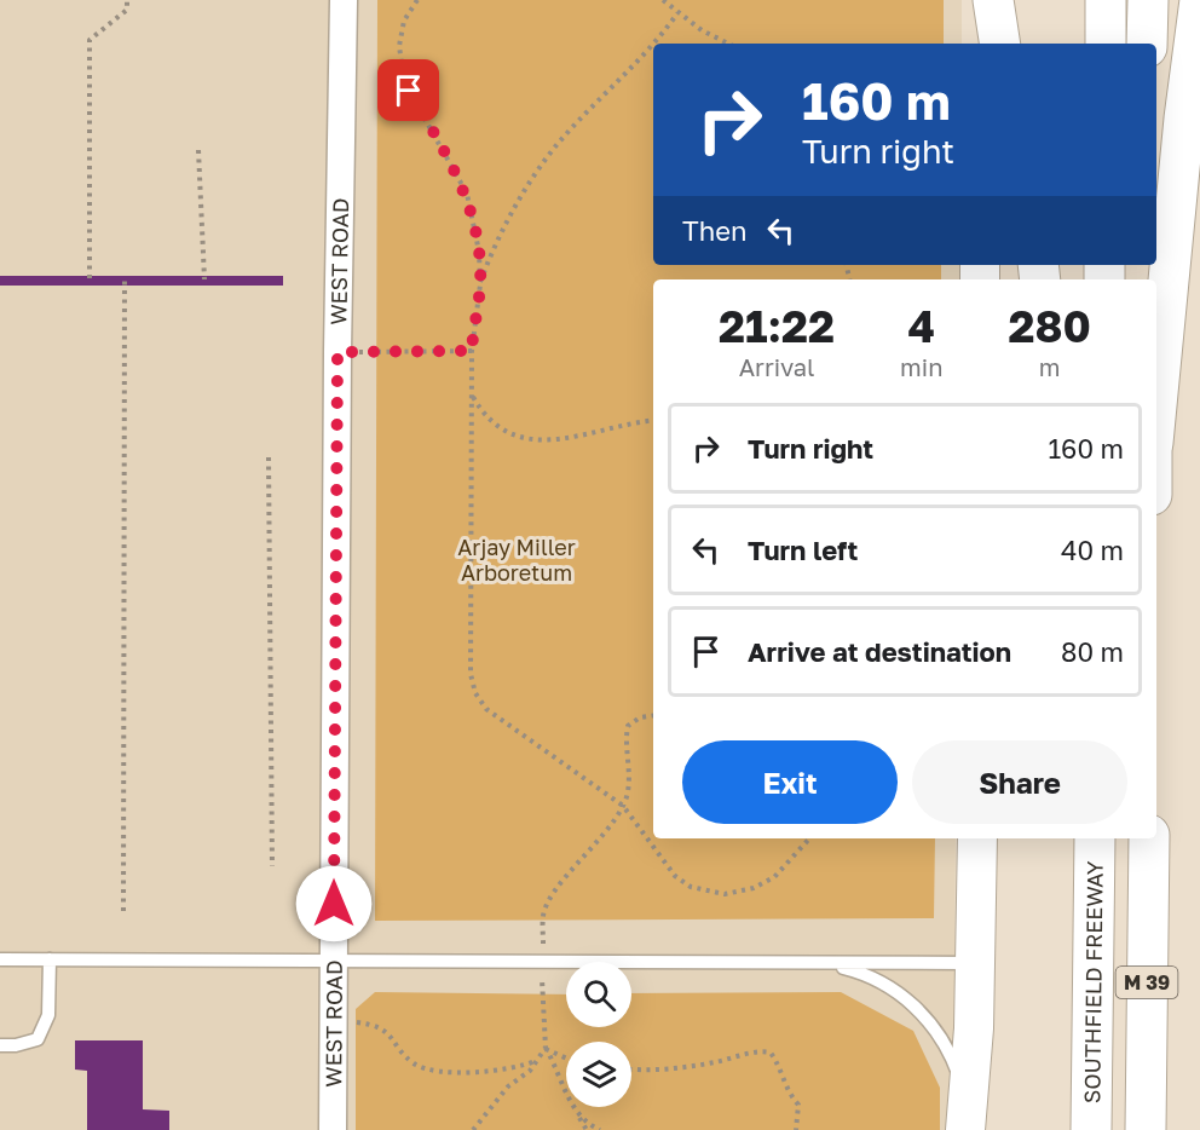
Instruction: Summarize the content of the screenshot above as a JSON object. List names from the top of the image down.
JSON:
{
  "streets": {
    "highway": ["SOUTHFIELD FREEWAY", "M 39"],
    "street": ["WEST ROAD"]
  },
  "parks": ["Arjay Miller Arboretum"],
  "page": {
    "turn": ["160 m", "Turn right"],
    "then": "Then",
    "eta": [
      "21:22",
      "Arrival",
      "4",
      "min",
      "280",
      "m"
    ],
    "list": [
      {
        "name": "Turn right",
        "value": "160 m"
      },
      {
        "name": "Turn left",
        "value": "40 m"
      },
      {
        "name": "Arrive at destination",
        "value": "80 m"
      }
    ],
    "buttons": ["Exit", "Share"]
  }
}
